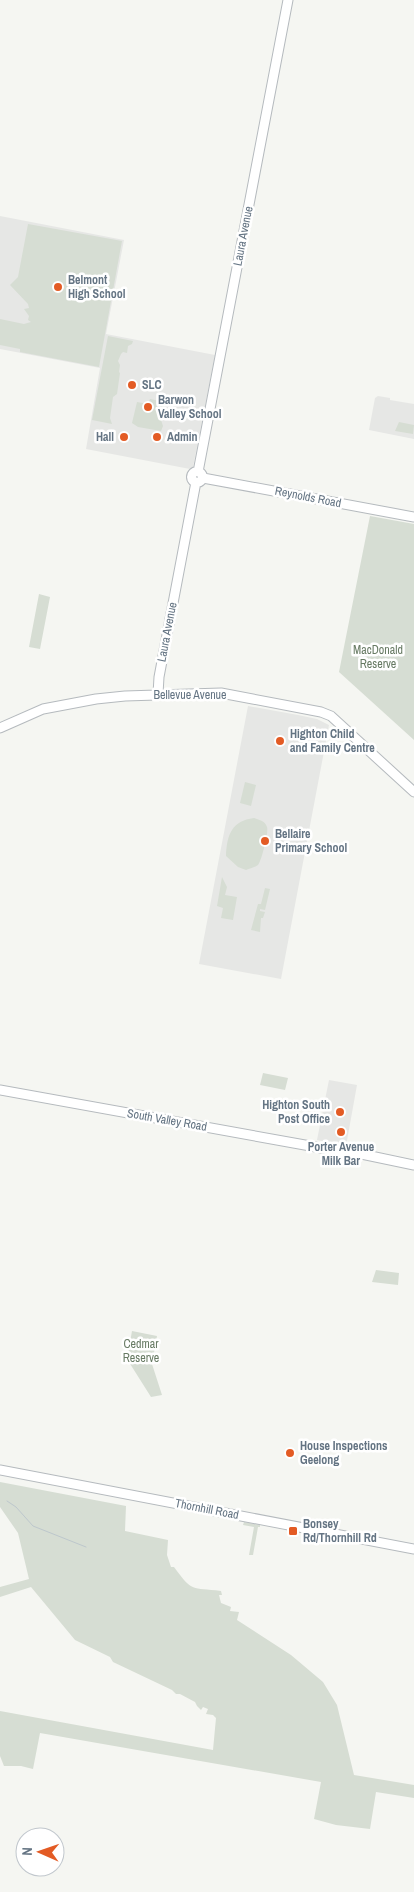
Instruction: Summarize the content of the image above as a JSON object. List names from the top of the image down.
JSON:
{
  "streets": {
    "street": [
      "Laura Avenue",
      "Reynolds Road",
      "Bellevue Avenue",
      "South Valley Road",
      "Thornhill Road"
    ]
  },
  "crossings": [
    ["Laura Avenue", "Reynolds Road"],
    ["Laura Avenue", "Bellevue Avenue"]
  ],
  "parks": ["MacDonald Reserve", "Cedmar Reserve"],
  "places": {
    "other": [
      "Belmont High School",
      "SLC",
      "Barwon Valley School",
      "Hall",
      "Admin",
      "Highton Child and Family Centre",
      "Bellaire Primary School",
      "Highton South Post Office",
      "Porter Avenue Milk Bar",
      "House Inspections Geelong"
    ],
    "transit": ["Bonsey Rd/Thornhill Rd"]
  },
  "north": "left"
}
